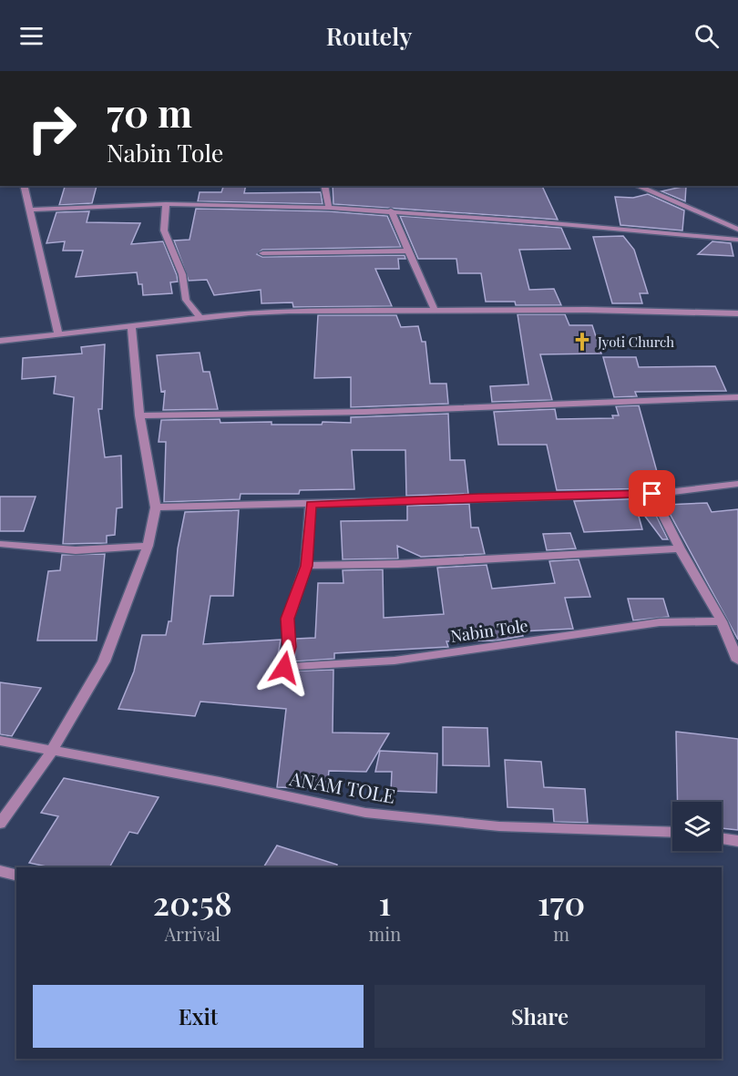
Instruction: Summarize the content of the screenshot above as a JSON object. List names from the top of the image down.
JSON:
{
  "streets": {
    "street": ["Nabin Tole", "ANAM TOLE"]
  },
  "places": {
    "church": ["Jyoti Church"]
  },
  "page": {
    "header": "Routely",
    "turn": ["70 m", "Nabin Tole"],
    "eta": [
      "20:58",
      "Arrival",
      "1",
      "min",
      "170",
      "m"
    ],
    "buttons": ["Exit", "Share"]
  }
}
